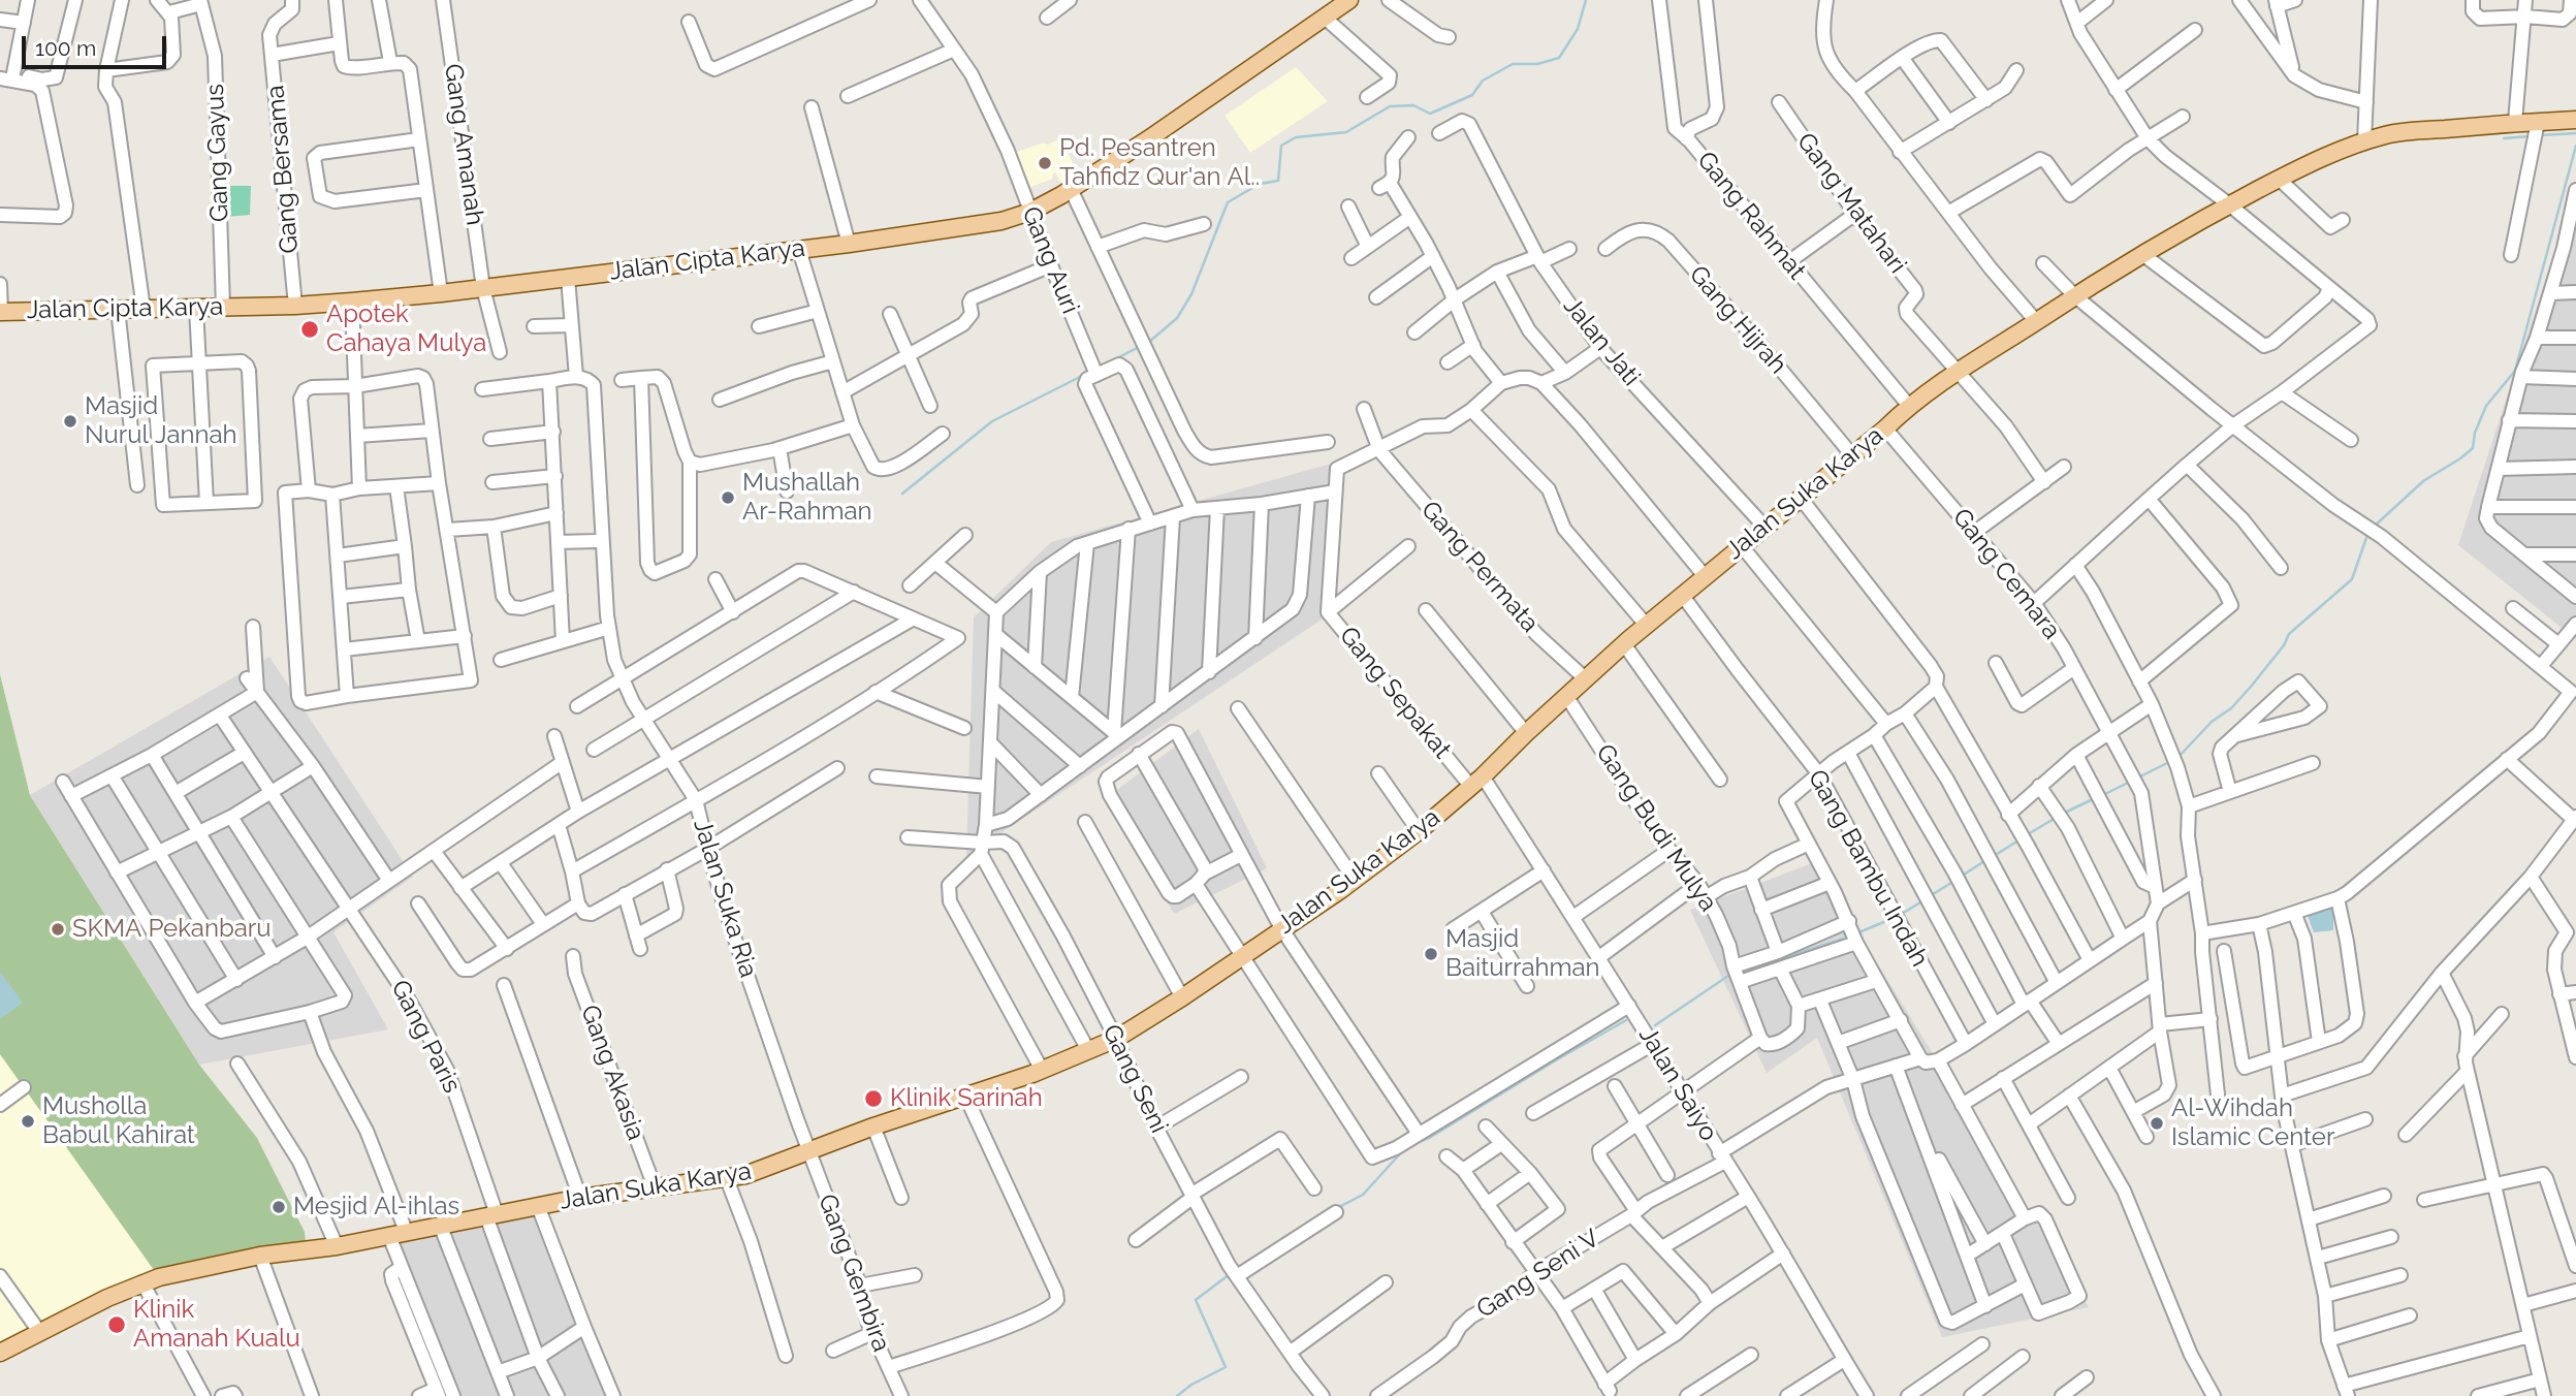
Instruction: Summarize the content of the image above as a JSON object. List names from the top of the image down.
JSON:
{
  "streets": {
    "main road": ["Jalan Cipta Karya", "Jalan Suka Karya"],
    "street": [
      "Gang Amanah",
      "Gang Gayus",
      "Gang Bersama",
      "Gang Matahari",
      "Gang Rahmat",
      "Gang Auri",
      "Gang Hijrah",
      "Jalan Jati",
      "Gang Permata",
      "Gang Cemara",
      "Gang Sepakat",
      "Gang Budi Mulya",
      "Gang Bambu Indah",
      "Jalan Suka Ria",
      "Gang Paris",
      "Gang Akasia",
      "Gang Seni",
      "Jalan Saiyo",
      "Gang Gembira",
      "Gang Seni V"
    ]
  },
  "crossings": [
    ["Gang Amanah", "Jalan Cipta Karya"],
    ["Gang Gayus", "Jalan Cipta Karya"],
    ["Gang Bersama", "Jalan Cipta Karya"],
    ["Gang Matahari", "Jalan Suka Karya"],
    ["Gang Rahmat", "Jalan Suka Karya"],
    ["Jalan Cipta Karya", "Gang Auri"],
    ["Gang Hijrah", "Jalan Suka Karya"],
    ["Jalan Jati", "Jalan Suka Karya"],
    ["Jalan Suka Karya", "Gang Permata"],
    ["Jalan Suka Karya", "Gang Cemara"],
    ["Jalan Suka Karya", "Gang Sepakat"],
    ["Jalan Suka Karya", "Gang Budi Mulya"],
    ["Jalan Suka Karya", "Gang Bambu Indah"],
    ["Jalan Suka Karya", "Jalan Suka Ria"],
    ["Jalan Suka Karya", "Gang Paris"],
    ["Jalan Suka Karya", "Gang Akasia"],
    ["Jalan Suka Karya", "Gang Seni"],
    ["Jalan Suka Karya", "Jalan Saiyo"],
    ["Jalan Suka Karya", "Gang Gembira"],
    ["Gang Permata", "Gang Sepakat"],
    ["Gang Sepakat", "Jalan Saiyo"],
    ["Jalan Suka Ria", "Gang Gembira"],
    ["Jalan Saiyo", "Gang Seni V"]
  ],
  "places": [
    "Pd. Pesantren Tahfidz Qur'an Al..",
    "Apotek Cahaya Mulya",
    "Masjid Nurul Jannah",
    "Mushallah Ar-Rahman",
    "SKMA Pekanbaru",
    "Masjid Baiturrahman",
    "Klinik Sarinah",
    "Musholla Babul Kahirat",
    "Al-Wihdah Islamic Center",
    "Mesjid Al-ihlas",
    "Klinik Amanah Kualu"
  ],
  "scale_bar": "100 m"
}
